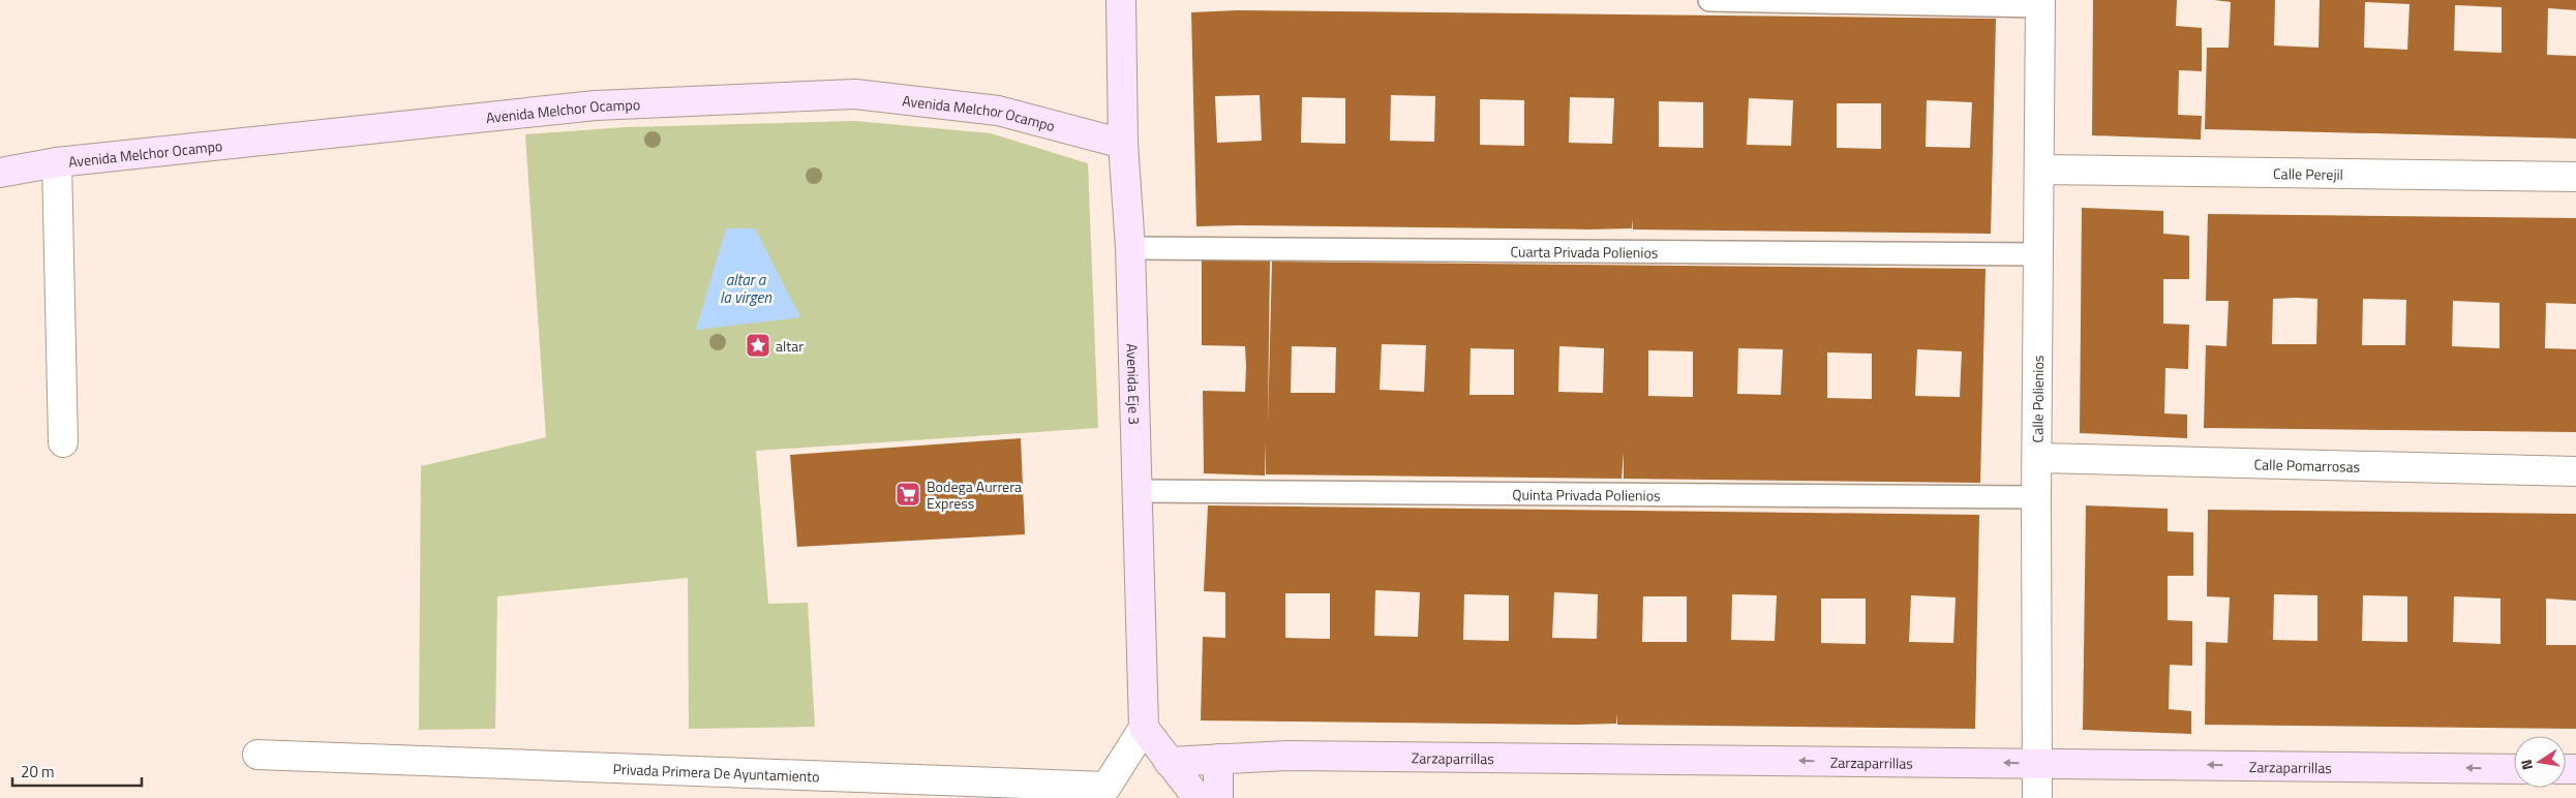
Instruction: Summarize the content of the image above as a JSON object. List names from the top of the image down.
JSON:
{
  "streets": {
    "street": [
      "Avenida Melchor Ocampo",
      "Calle Perejil",
      "Avenida Eje 3",
      "Calle Polienios",
      "Calle Pomarrosas",
      "Zarzaparrillas",
      "Privada Primera De Ayuntamiento"
    ],
    "lane": ["Cuarta Privada Polienios", "Quinta Privada Polienios"]
  },
  "crossings": [
    ["Avenida Melchor Ocampo", "Avenida Eje 3"],
    ["Calle Perejil", "Calle Polienios"],
    ["Cuarta Privada Polienios", "Avenida Eje 3"],
    ["Cuarta Privada Polienios", "Calle Polienios"],
    ["Avenida Eje 3", "Quinta Privada Polienios"],
    ["Avenida Eje 3", "Privada Primera De Ayuntamiento"],
    ["Calle Polienios", "Calle Pomarrosas"],
    ["Calle Polienios", "Quinta Privada Polienios"],
    ["Calle Polienios", "Zarzaparrillas"]
  ],
  "one_way": ["Zarzaparrillas"],
  "water": ["altar a la virgen"],
  "places": {
    "place": ["altar"],
    "supermarket": ["Bodega Aurrera Express"]
  },
  "scale_bar": "20 m",
  "north": "left"
}
